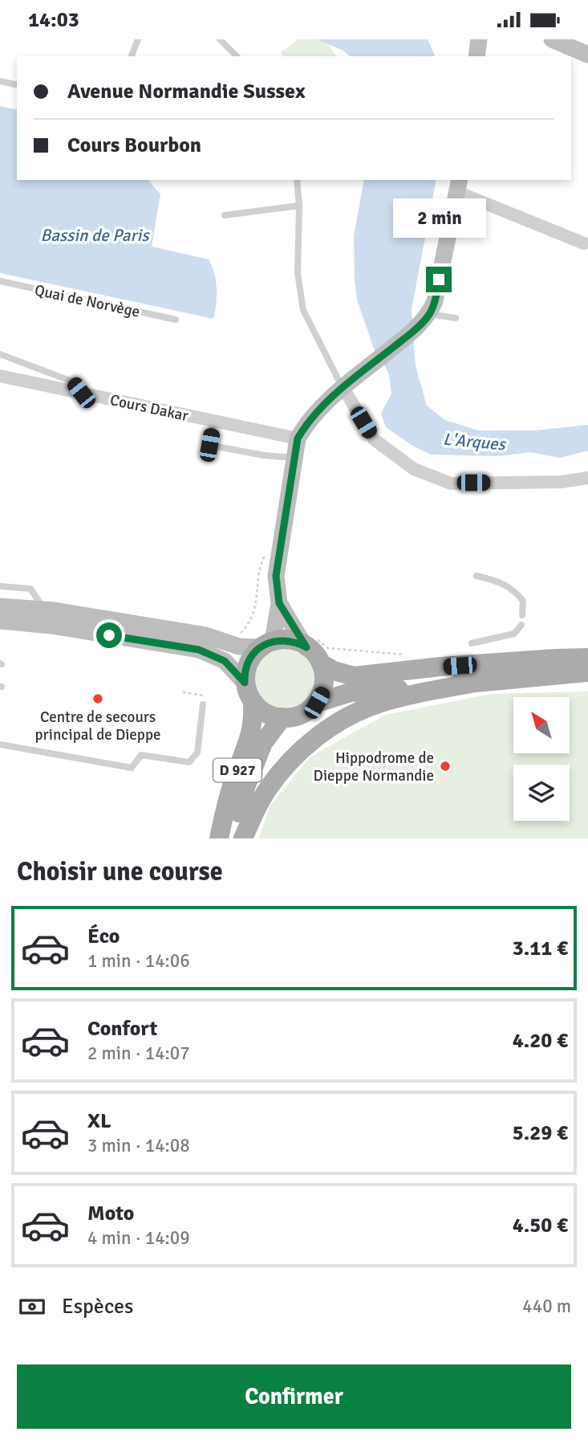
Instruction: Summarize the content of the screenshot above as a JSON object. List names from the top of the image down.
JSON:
{
  "streets": {
    "main road": ["D 927"],
    "street": ["Cours Dakar"],
    "lane": ["Quai de Norvège"]
  },
  "water": ["Bassin de Paris", "L'Arques"],
  "places": ["Centre de secours principal de Dieppe", "Hippodrome de Dieppe Normandie"],
  "north": "top left",
  "page": {
    "status": "14:03",
    "banner": ["Avenue Normandie Sussex", "Cours Bourbon"],
    "bubble": "2 min",
    "heading": "Choisir une course",
    "list": [
      {
        "name": "Éco",
        "note": "1 min · 14:06",
        "value": "3.11 €"
      },
      {
        "name": "Confort",
        "note": "2 min · 14:07",
        "value": "4.20 €"
      },
      {
        "name": "XL",
        "note": "3 min · 14:08",
        "value": "5.29 €"
      },
      {
        "name": "Moto",
        "note": "4 min · 14:09",
        "value": "4.50 €"
      }
    ],
    "pay": ["Espèces", "440 m"],
    "buttons": "Confirmer"
  }
}
